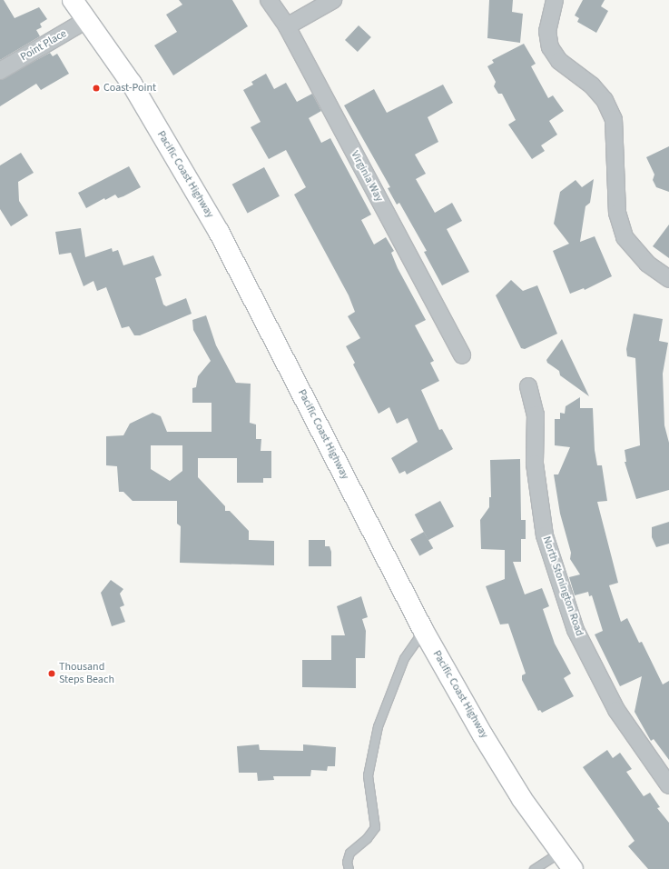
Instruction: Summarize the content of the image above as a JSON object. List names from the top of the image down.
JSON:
{
  "streets": {
    "highway": ["Pacific Coast Highway"],
    "street": ["Point Place", "Virginia Way", "North Stonington Road"]
  },
  "crossings": [
    ["Point Place", "Pacific Coast Highway"]
  ],
  "places": ["Coast-Point", "Thousand Steps Beach"]
}
